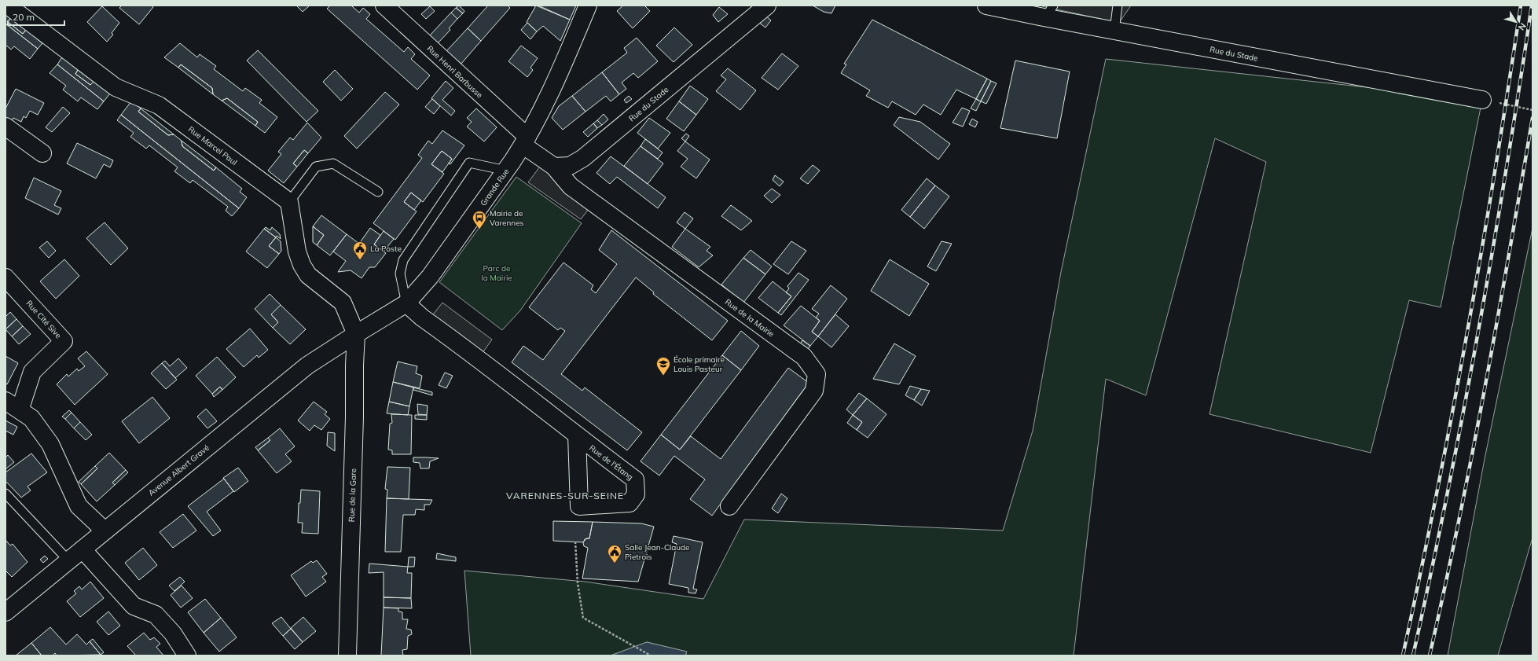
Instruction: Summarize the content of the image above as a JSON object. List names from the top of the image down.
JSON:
{
  "streets": {
    "street": [
      "Rue du Stade",
      "Rue Henri Barbusse",
      "Rue Marcel Paul",
      "Grande Rue",
      "Rue de la Mairie",
      "Rue Cité Sive",
      "Rue de l'Étang",
      "Avenue Albert Gravé",
      "Rue de la Gare"
    ]
  },
  "crossings": [
    ["Rue du Stade", "Rue de la Mairie"],
    ["Rue Henri Barbusse", "Grande Rue"],
    ["Grande Rue", "Rue de l'Étang"],
    ["Grande Rue", "Avenue Albert Gravé"],
    ["Grande Rue", "Rue de la Gare"],
    ["Rue Cité Sive", "Avenue Albert Gravé"],
    ["Avenue Albert Gravé", "Rue de la Gare"]
  ],
  "districts": ["VARENNES-SUR-SEINE"],
  "parks": ["Parc de la Mairie"],
  "places": {
    "bus stop": ["Mairie de Varennes"],
    "public building": ["La Poste", "Salle Jean-Claude Pietrois"],
    "school or university": ["École primaire Louis Pasteur"]
  },
  "scale_bar": "20 m",
  "north": "bottom right"
}
